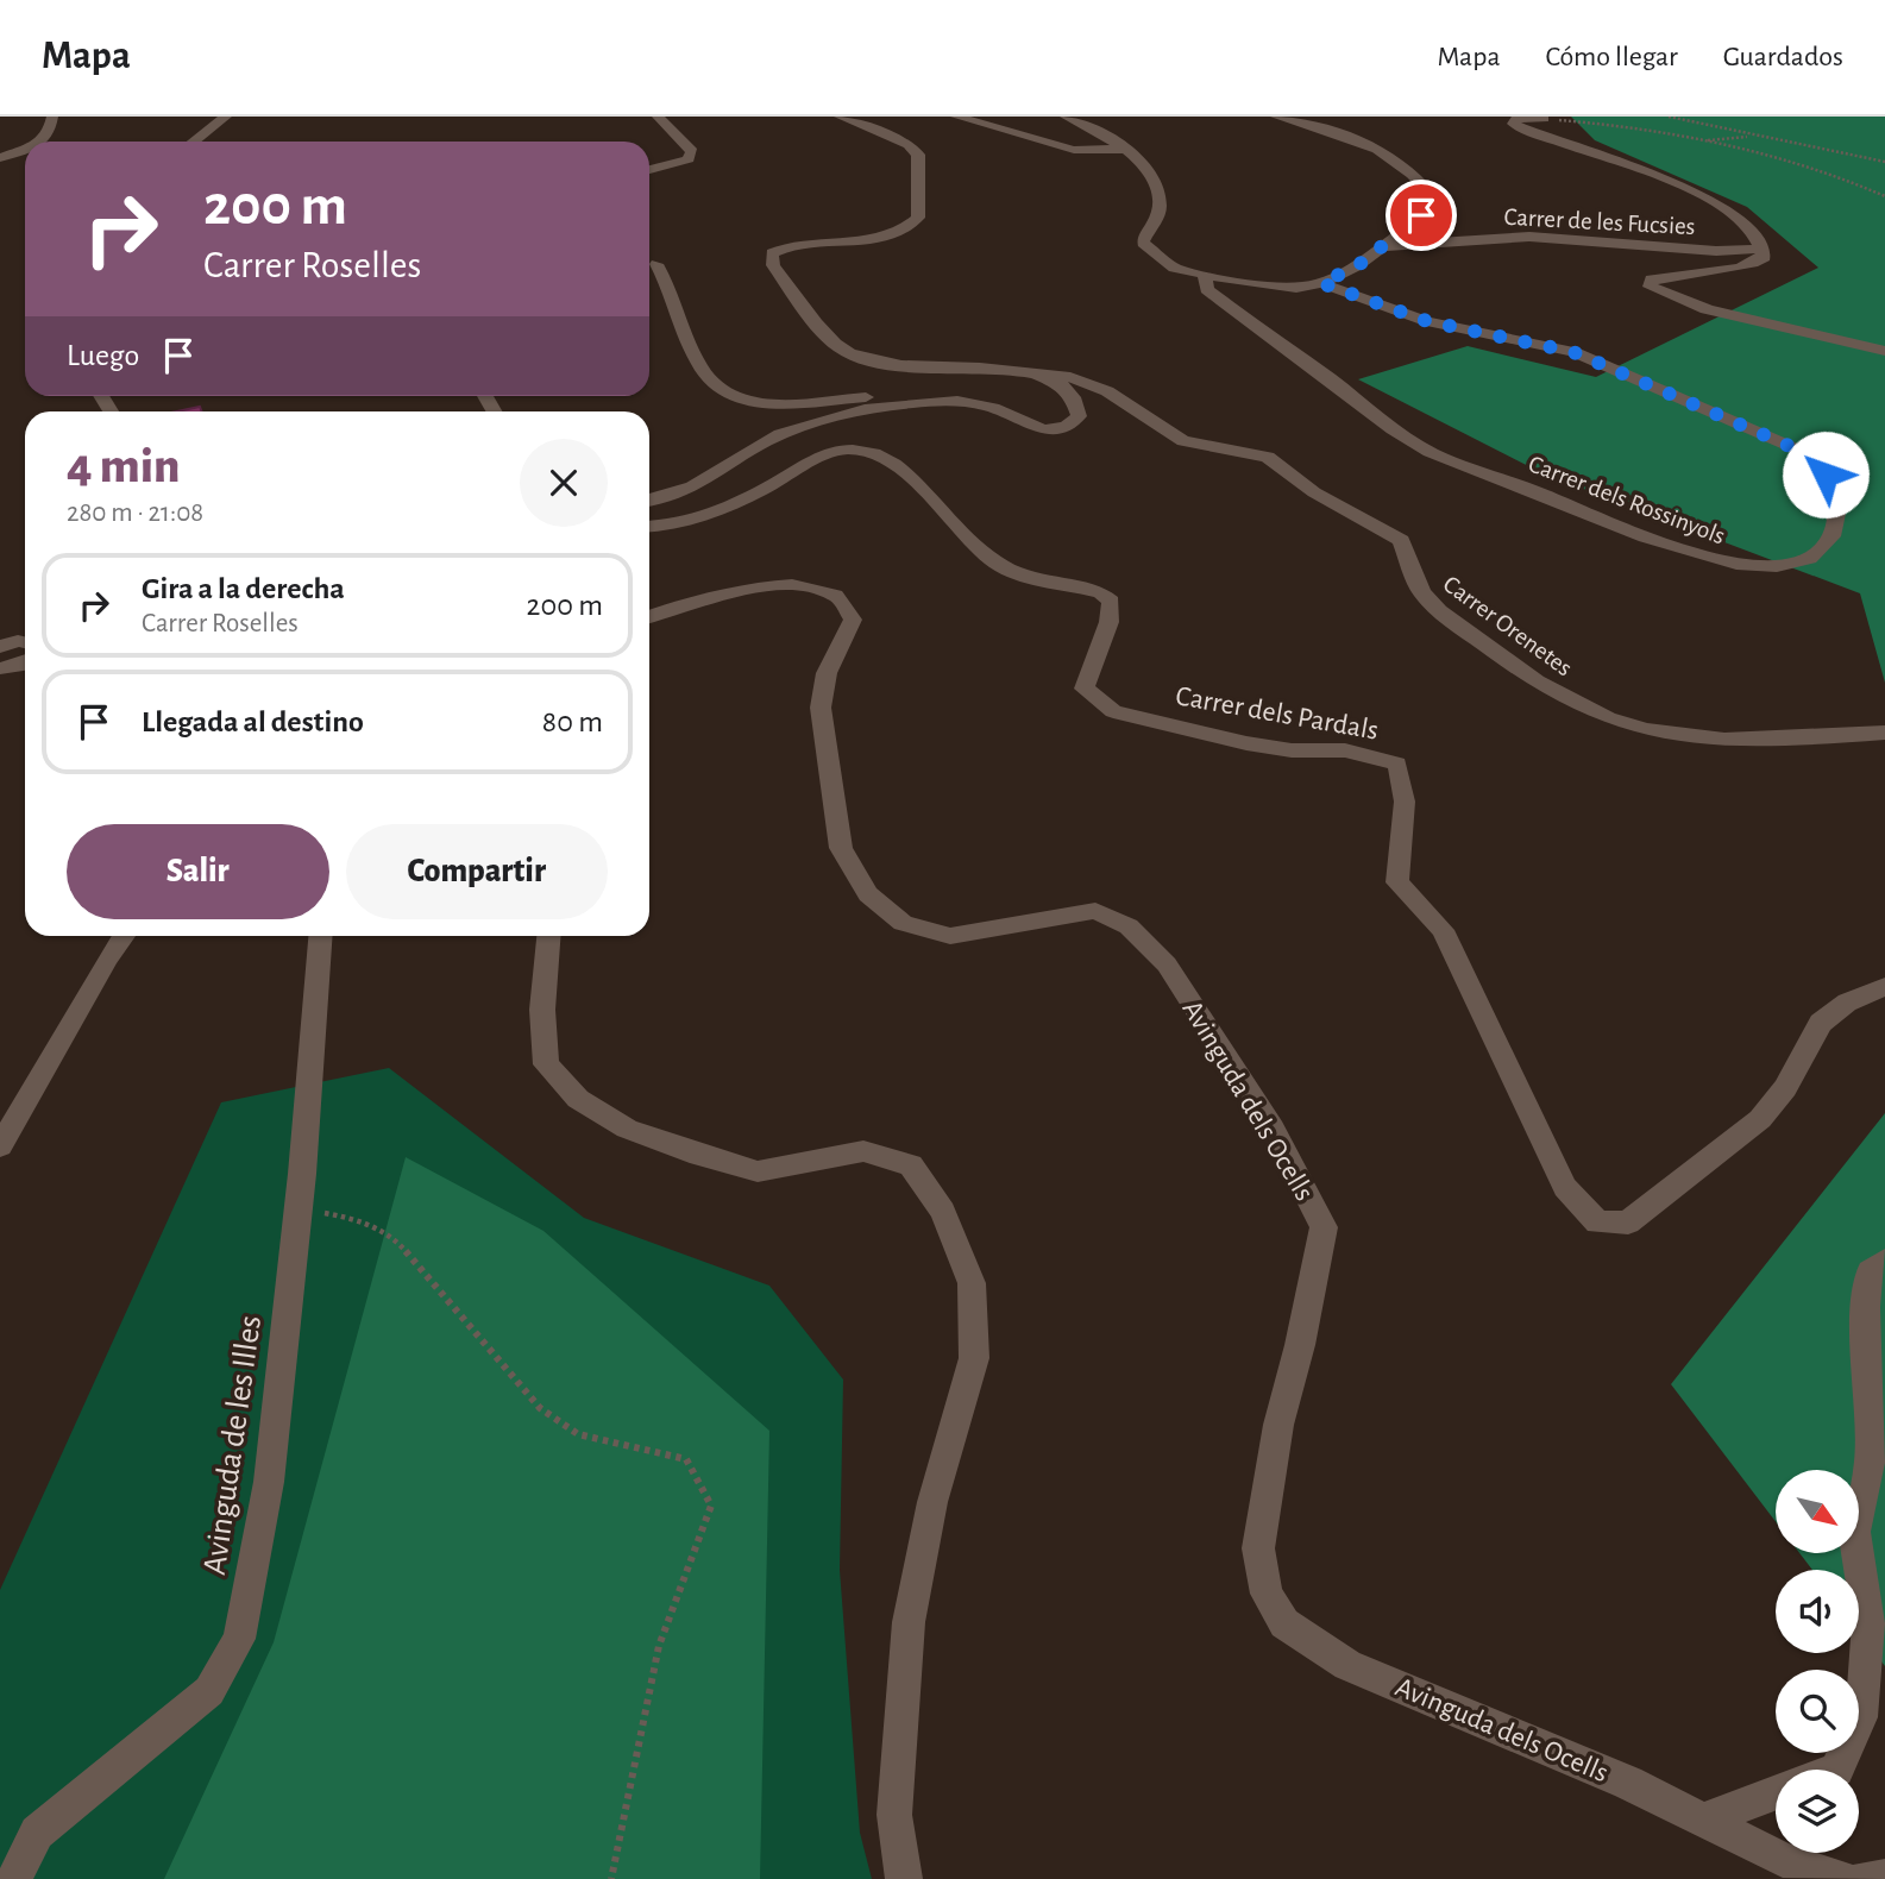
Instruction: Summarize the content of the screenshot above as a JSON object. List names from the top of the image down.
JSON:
{
  "streets": {
    "street": [
      "Carrer de les Fucsies",
      "Carrer dels Rossinyols",
      "Carrer Orenetes",
      "Carrer dels Pardals",
      "Avinguda dels Ocells",
      "Avinguda de les Illes"
    ]
  },
  "north": "bottom right",
  "page": {
    "header": "Mapa",
    "nav": ["Mapa", "Cómo llegar", "Guardados"],
    "turn": ["200 m", "Carrer Roselles"],
    "then": "Luego",
    "heading": ["4 min", "280 m · 21:08"],
    "list": [
      {
        "name": "Gira a la derecha",
        "note": "Carrer Roselles",
        "value": "200 m"
      },
      {
        "name": "Llegada al destino",
        "value": "80 m"
      }
    ],
    "buttons": ["Salir", "Compartir"]
  }
}
